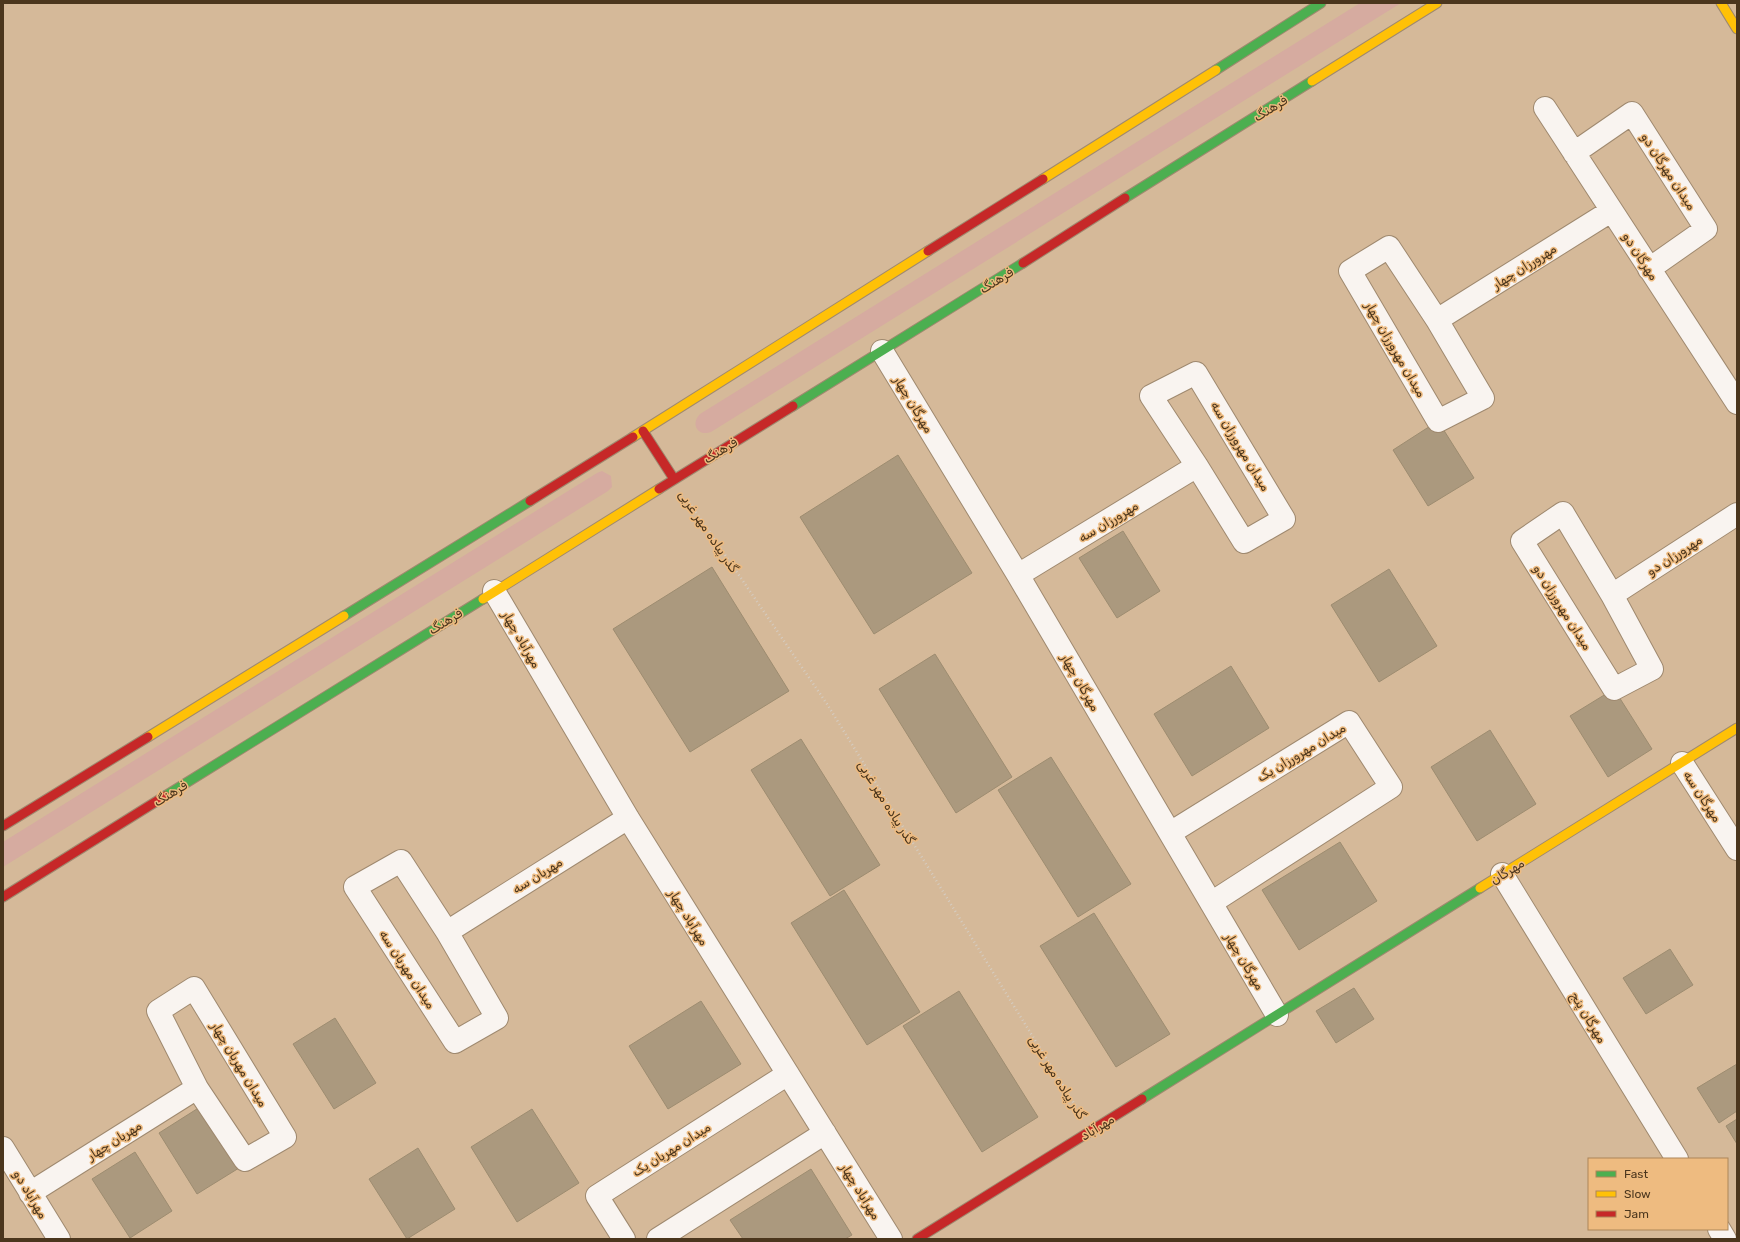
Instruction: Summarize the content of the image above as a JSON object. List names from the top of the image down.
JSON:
{
  "streets": {
    "main road": ["فرهنگ", "مهرگان", "مهرآباد"],
    "street": [
      "میدان مهرگان دو",
      "مهرگان دو",
      "مهرورزان چهار",
      "میدان مهرورزان چهار",
      "مهرگان چهار",
      "میدان مهرورزان سه",
      "مهرورزان سه",
      "مهرورزان دو",
      "میدان مهرورزان دو",
      "مهرآباد چهار",
      "میدان مهرورزان یک",
      "مهرگان سه",
      "مهربان سه",
      "میدان مهربان سه",
      "مهرگان پنج",
      "میدان مهربان چهار",
      "مهربان چهار",
      "میدان مهربان یک",
      "مهرآباد دو"
    ],
    "path": ["گذر پیاده مهر غربی"]
  },
  "crossings": [
    ["فرهنگ", "مهرگان چهار"],
    ["فرهنگ", "گذر پیاده مهر غربی"],
    ["فرهنگ", "مهرآباد چهار"],
    ["میدان مهرگان دو", "مهرگان دو"],
    ["مهرگان دو", "مهرورزان چهار"],
    ["مهرورزان چهار", "میدان مهرورزان چهار"],
    ["مهرگان چهار", "مهرورزان سه"],
    ["مهرگان چهار", "میدان مهرورزان یک"],
    ["مهرگان چهار", "مهرگان"],
    ["مهرگان چهار", "مهرآباد"],
    ["میدان مهرورزان سه", "مهرورزان سه"],
    ["گذر پیاده مهر غربی", "مهرآباد"],
    ["مهرورزان دو", "میدان مهرورزان دو"],
    ["مهرآباد چهار", "مهربان سه"],
    ["مهرآباد چهار", "میدان مهربان یک"],
    ["مهرگان سه", "مهرگان"],
    ["مهرگان", "مهرگان پنج"],
    ["مهرگان", "مهرآباد"],
    ["مهربان سه", "میدان مهربان سه"],
    ["میدان مهربان چهار", "مهربان چهار"],
    ["مهربان چهار", "مهرآباد دو"]
  ],
  "legend": ["Fast", "Slow", "Jam"]
}
